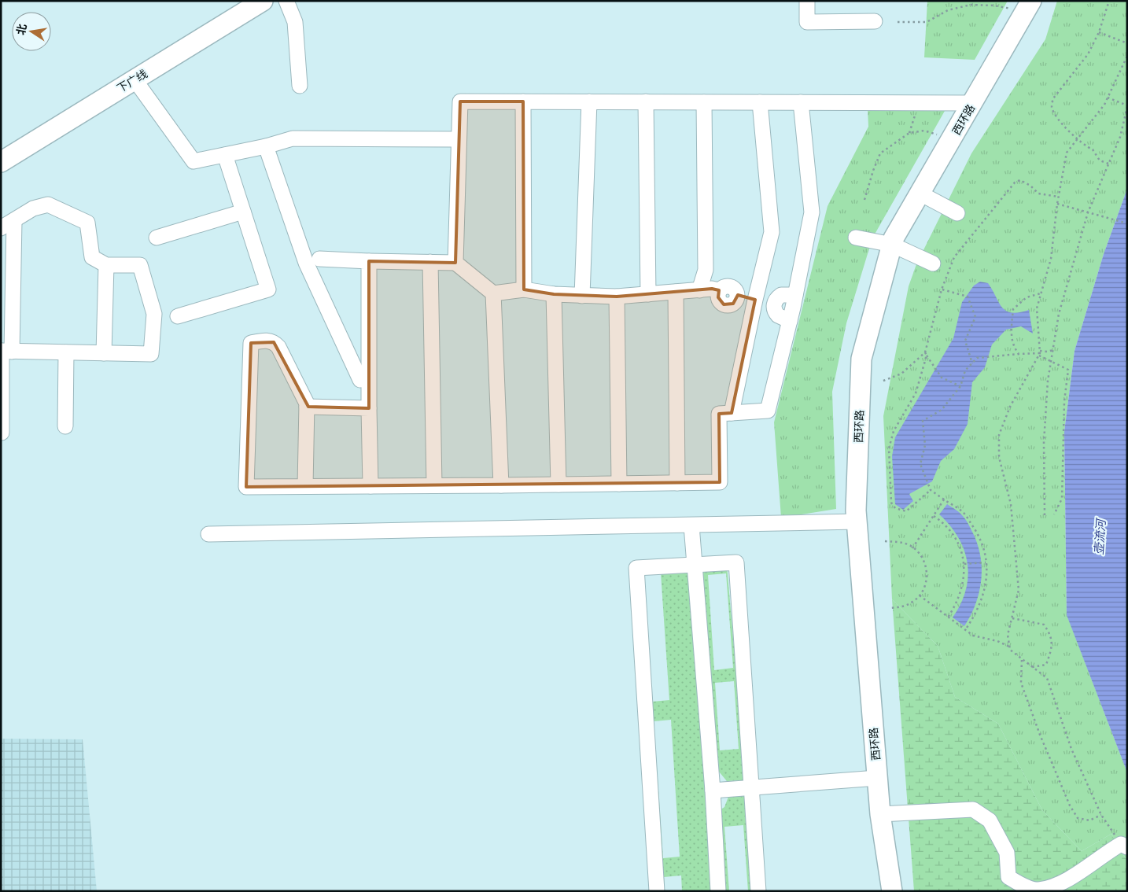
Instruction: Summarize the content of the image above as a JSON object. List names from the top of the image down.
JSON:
{
  "streets": {
    "main road": ["下广线", "西环路"]
  },
  "water": ["壶流河"],
  "north": "left"
}
